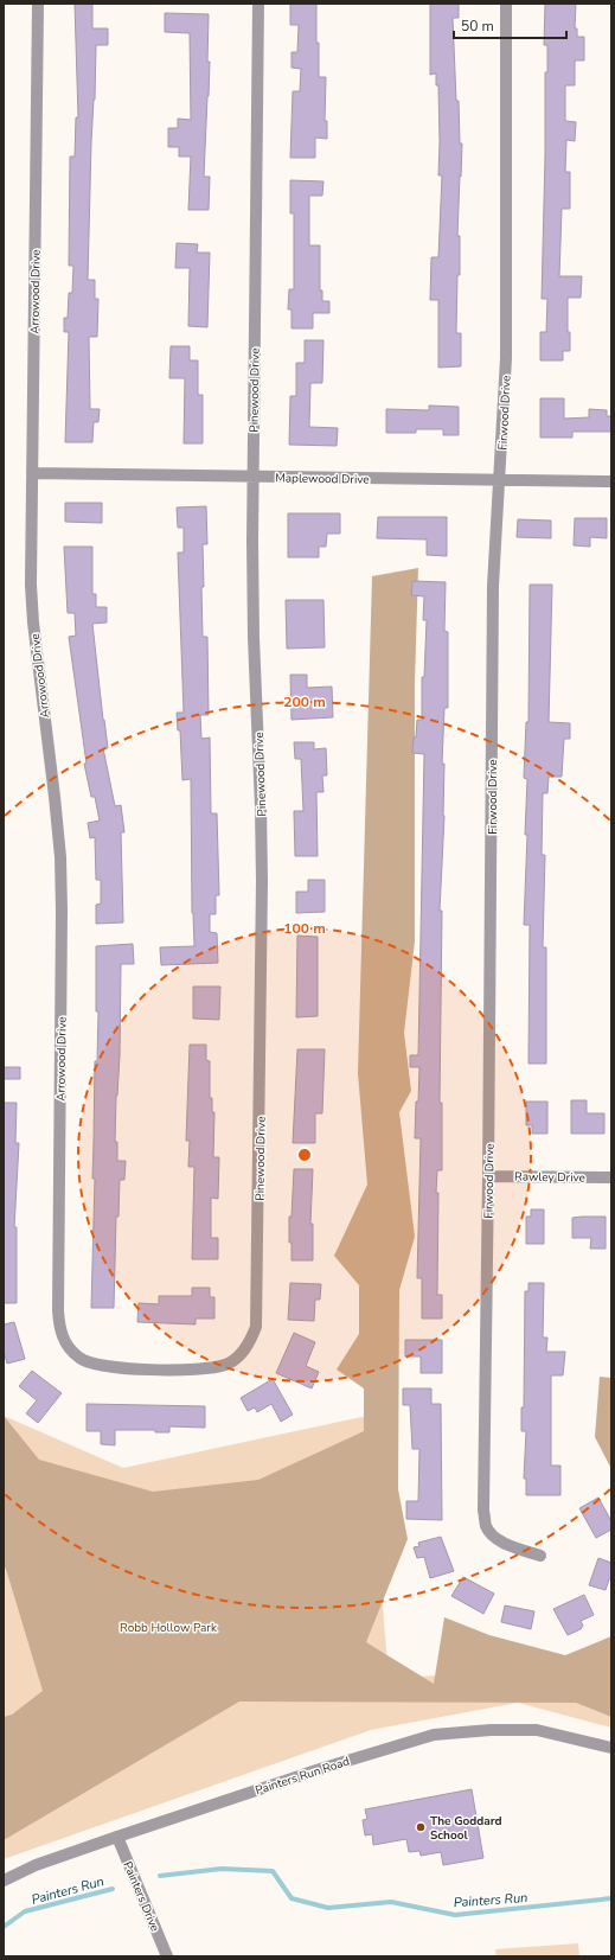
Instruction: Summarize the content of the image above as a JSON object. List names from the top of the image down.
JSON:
{
  "streets": {
    "street": [
      "Arrowood Drive",
      "Pinewood Drive",
      "Firwood Drive",
      "Maplewood Drive",
      "Rawley Drive",
      "Painters Run Road",
      "Painters Drive"
    ]
  },
  "crossings": [
    ["Arrowood Drive", "Pinewood Drive"],
    ["Arrowood Drive", "Maplewood Drive"],
    ["Pinewood Drive", "Maplewood Drive"],
    ["Firwood Drive", "Maplewood Drive"],
    ["Firwood Drive", "Rawley Drive"],
    ["Painters Run Road", "Painters Drive"]
  ],
  "water": ["Painters Run"],
  "parks": ["Robb Hollow Park"],
  "places": ["The Goddard School"],
  "scale_bar": "50 m",
  "rings": ["200 m", "100 m"]
}
